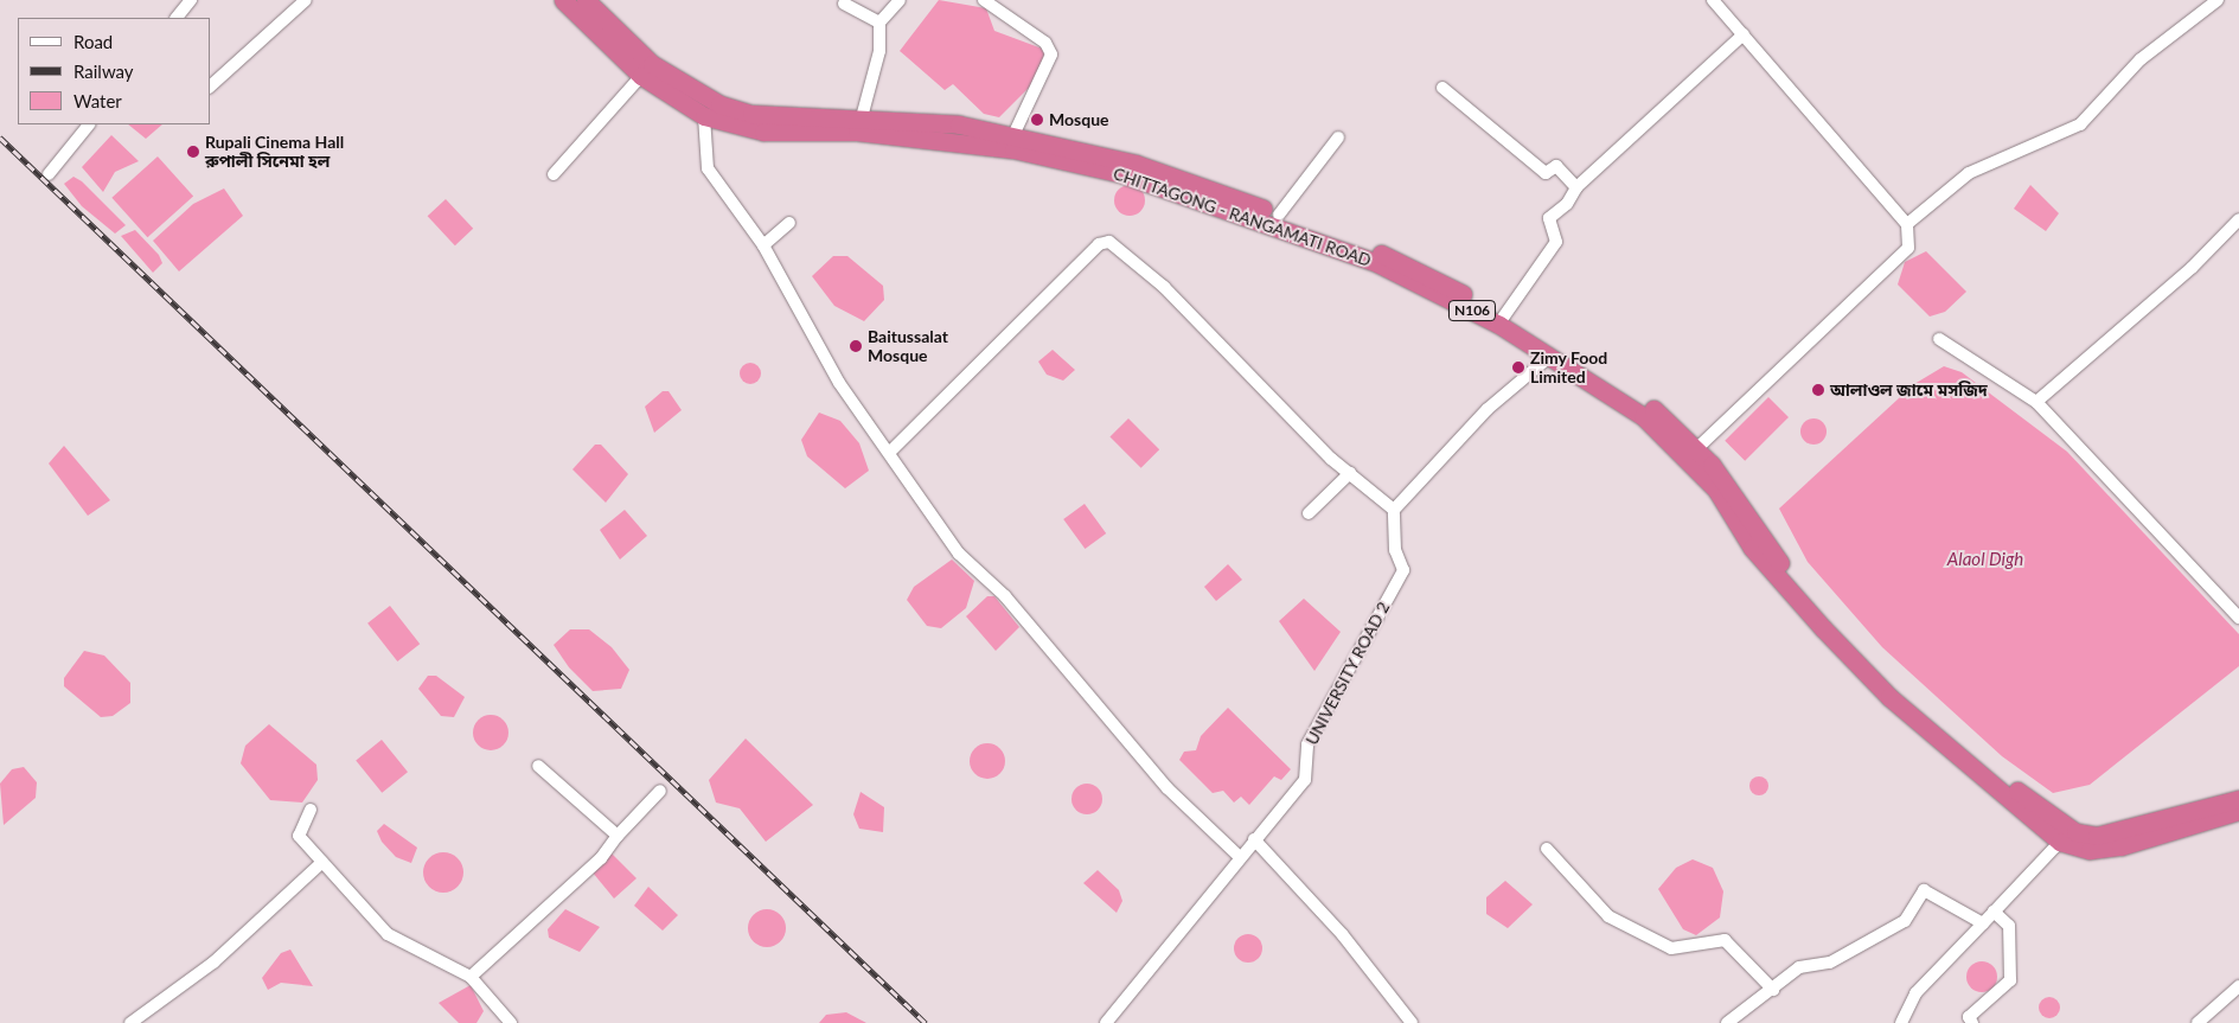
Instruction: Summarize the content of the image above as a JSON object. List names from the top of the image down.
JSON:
{
  "streets": {
    "highway": ["CHITTAGONG - RANGAMATI ROAD", "N106"],
    "street": ["UNIVERSITY ROAD 2"]
  },
  "water": ["Alaol Digh"],
  "places": [
    "Mosque",
    "Rupali Cinema Hall রুপালী সিনেমা হল",
    "Baitussalat Mosque",
    "Zimy Food Limited",
    "আলাওল জামে মসজিদ"
  ],
  "legend": ["Road", "Railway", "Water"]
}
